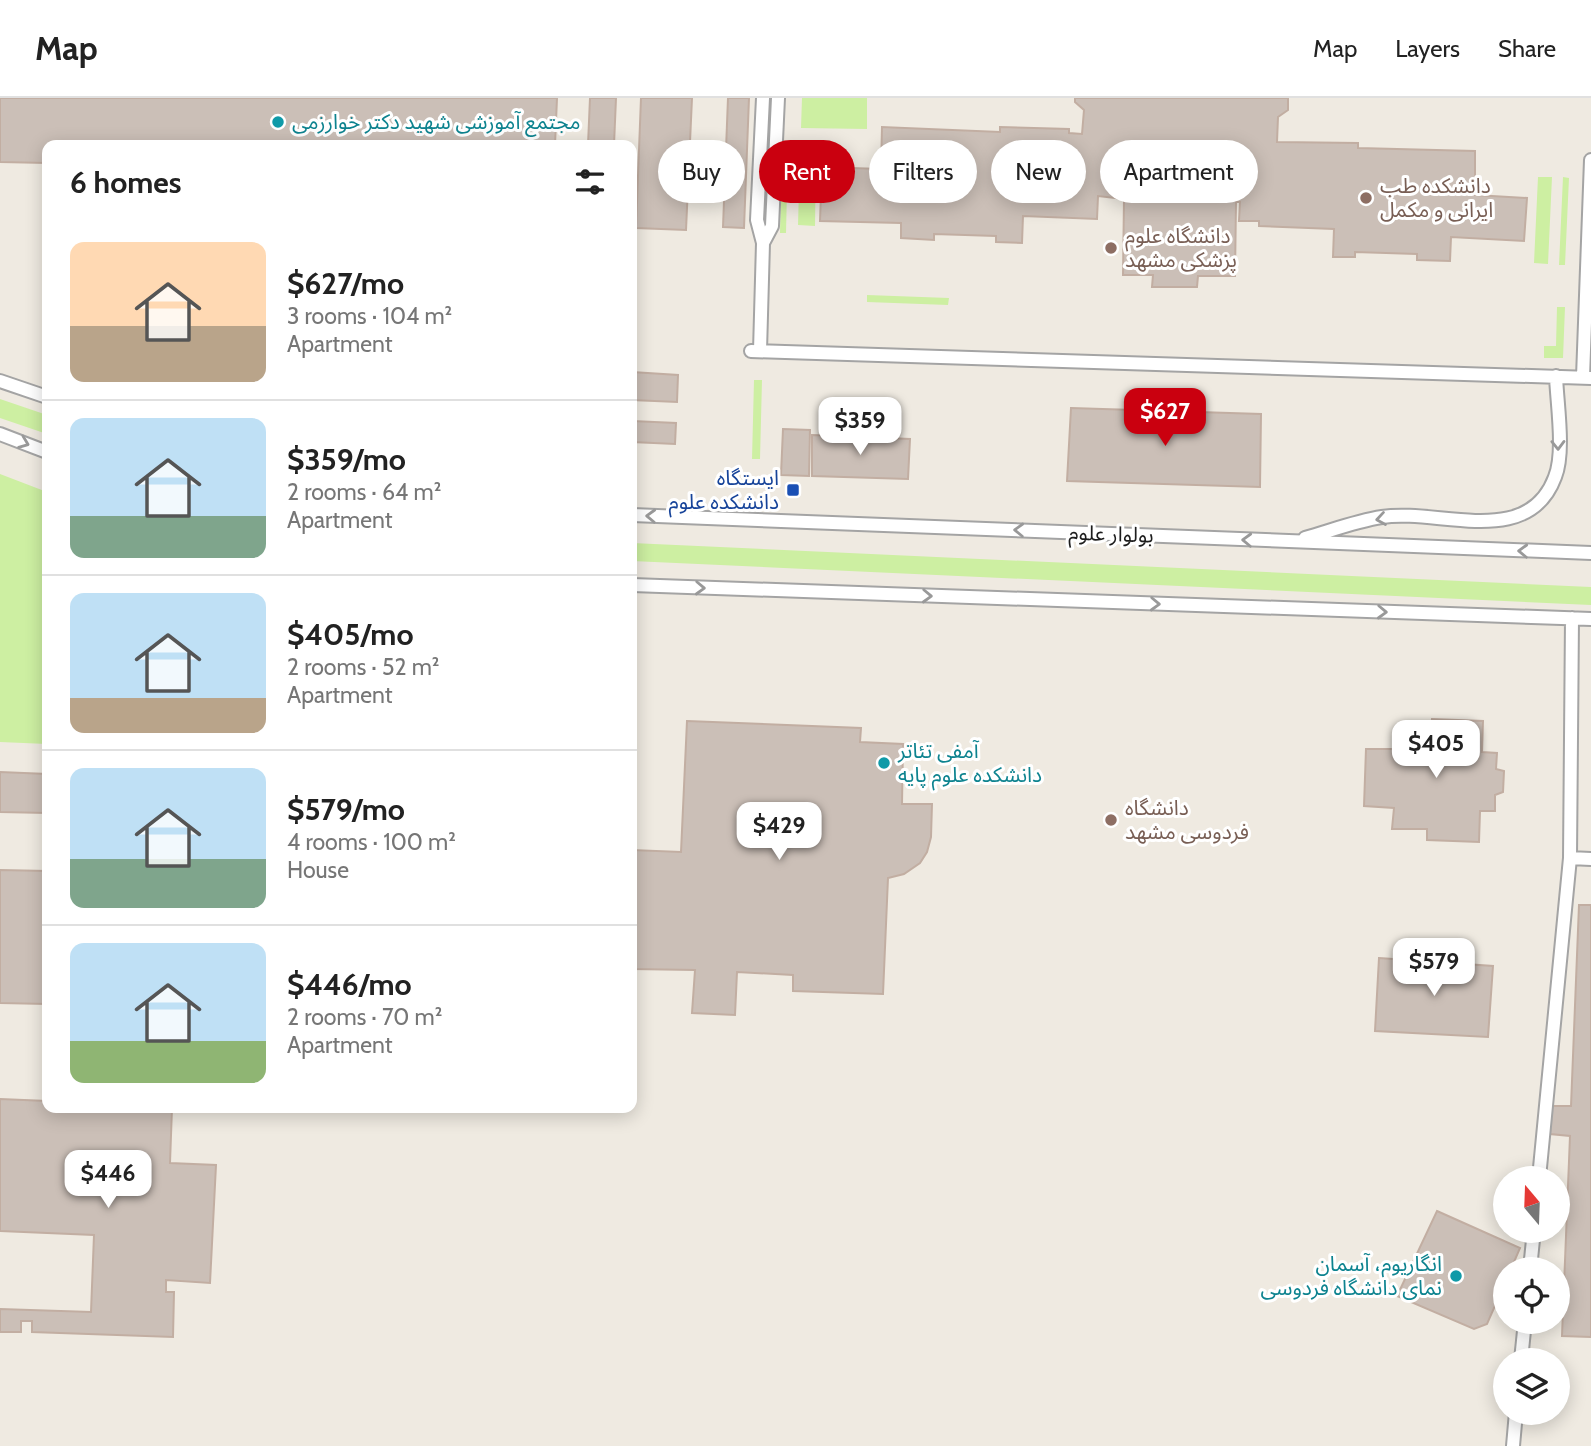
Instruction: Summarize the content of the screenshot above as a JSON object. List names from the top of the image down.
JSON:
{
  "streets": {
    "lane": ["بولوار علوم"]
  },
  "places": {
    "other": [
      "مجتمع آموزشی شهید دکتر خوارزمی",
      "دانشکده طب ایرانی و مکمل",
      "دانشگاه علوم پزشکی مشهد",
      "آمفی تئاتر دانشکده علوم پایه",
      "دانشگاه فردوسی مشهد",
      "انگاریوم، آسمان نمای دانشگاه فردوسی"
    ],
    "transit": ["ایستگاه دانشکده علوم"]
  },
  "north": "top",
  "page": {
    "header": "Map",
    "nav": ["Map", "Layers", "Share"],
    "chip": [
      "Buy",
      "Rent",
      "Filters",
      "New",
      "Apartment"
    ],
    "heading": "6 homes",
    "list": [
      {
        "name": "$627/mo",
        "note": "3 rooms · 104 m² · Apartment"
      },
      {
        "name": "$359/mo",
        "note": "2 rooms · 64 m² · Apartment"
      },
      {
        "name": "$405/mo",
        "note": "2 rooms · 52 m² · Apartment"
      },
      {
        "name": "$579/mo",
        "note": "4 rooms · 100 m² · House"
      },
      {
        "name": "$446/mo",
        "note": "2 rooms · 70 m² · Apartment"
      }
    ],
    "price": [
      "$627",
      "$359",
      "$405",
      "$429",
      "$579",
      "$446"
    ]
  }
}
